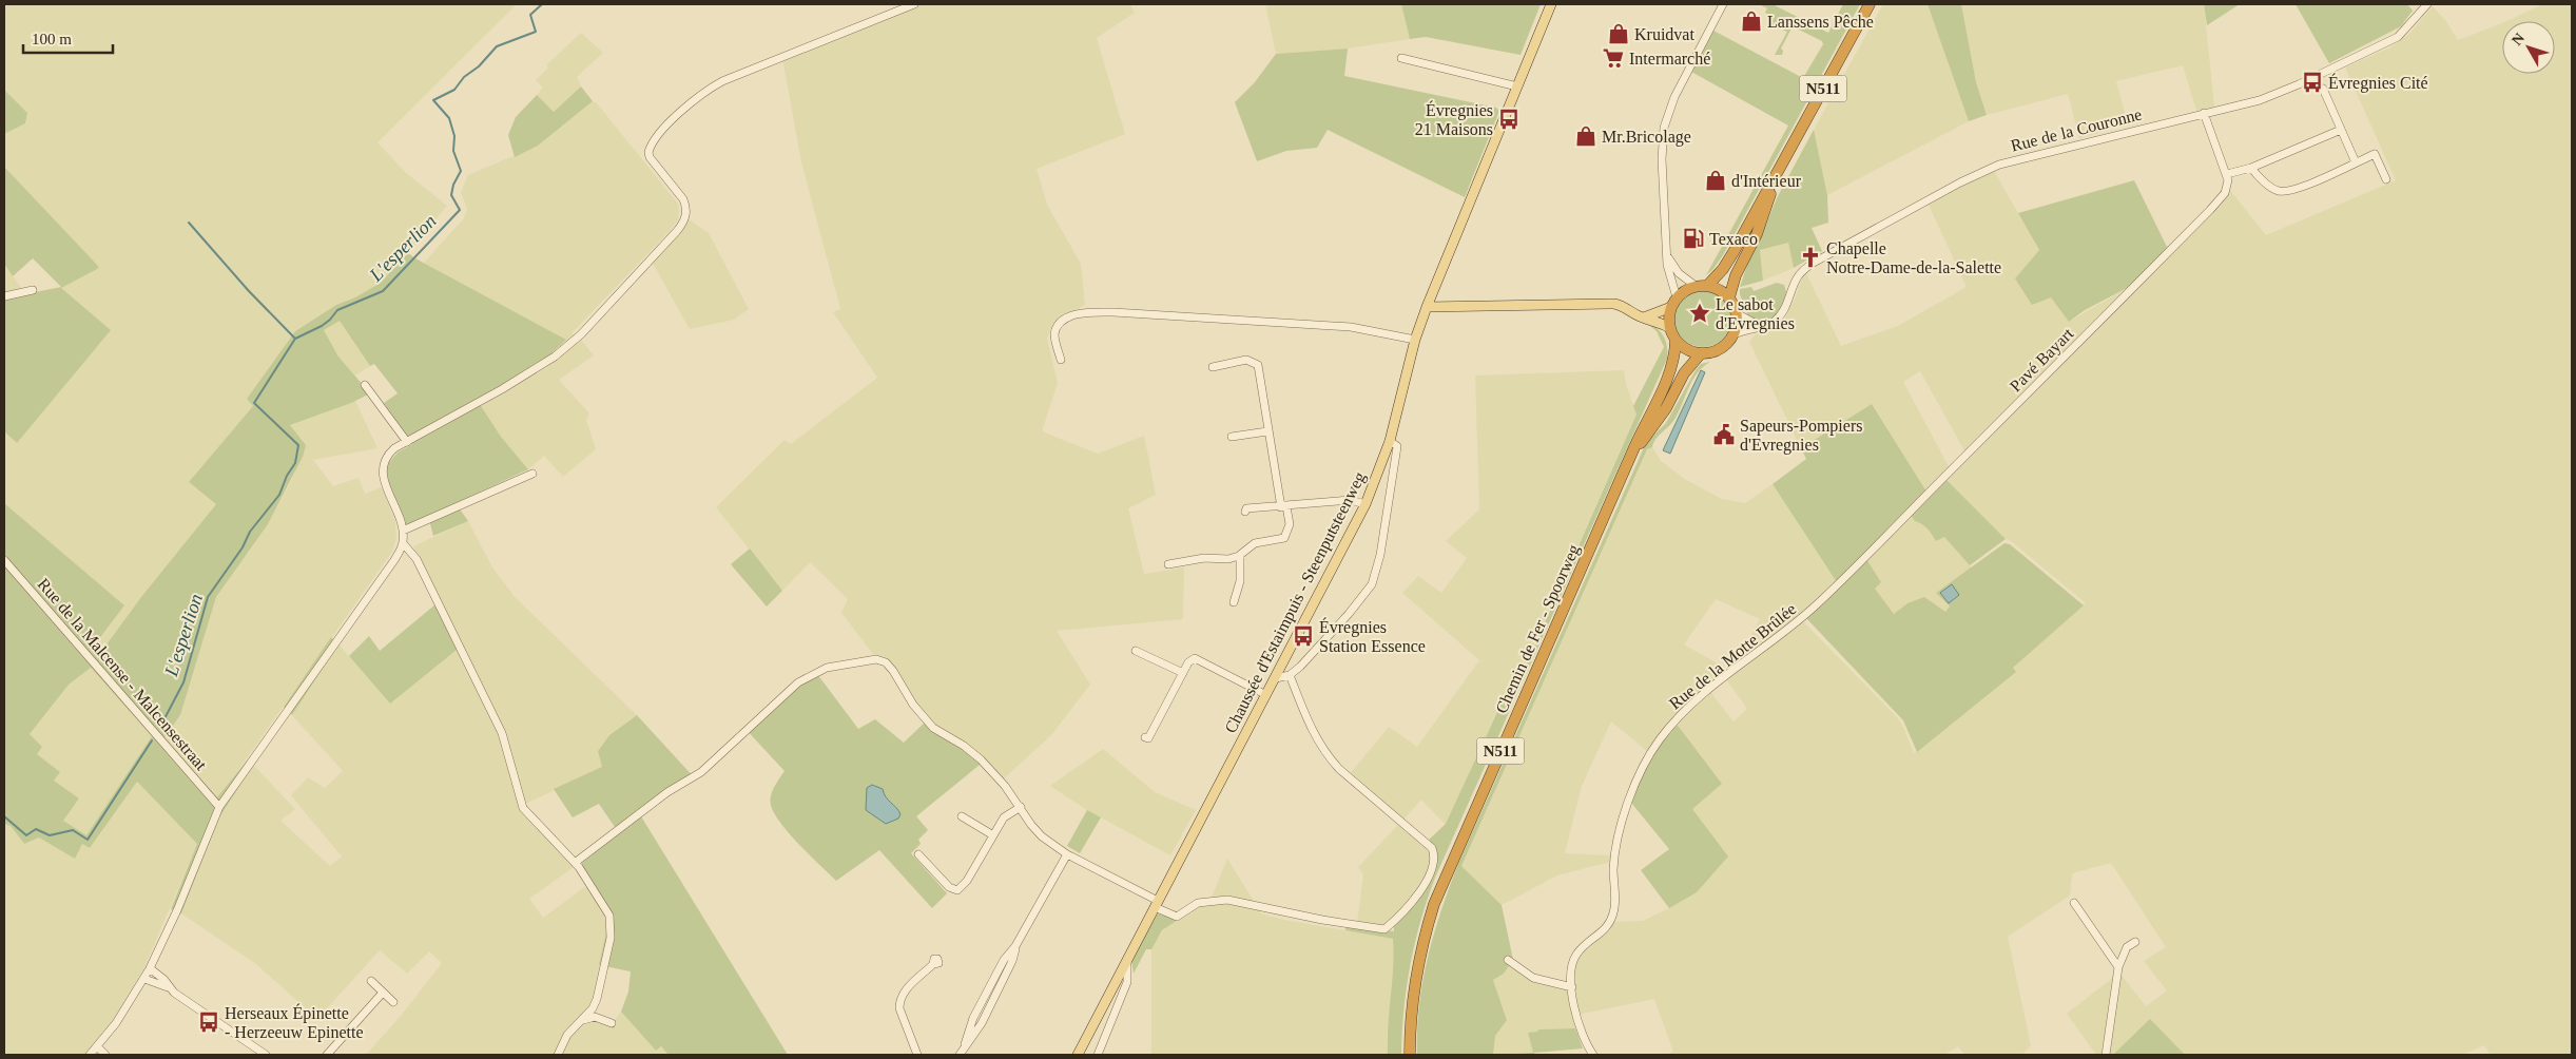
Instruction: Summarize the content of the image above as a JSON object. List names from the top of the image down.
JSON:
{
  "streets": {
    "highway": ["N511", "Chemin de Fer - Spoorweg"],
    "main road": ["Chaussée d'Estaimpuis - Steenputsteenweg"],
    "street": [
      "Rue de la Couronne",
      "Pavé Bayart",
      "Rue de la Motte Brûlée",
      "Rue de la Malcense - Malcensestraat"
    ]
  },
  "crossings": [
    ["N511", "Rue de la Couronne"],
    ["N511", "Chemin de Fer - Spoorweg"],
    ["Rue de la Couronne", "Chemin de Fer - Spoorweg"],
    ["Pavé Bayart", "Rue de la Motte Brûlée"]
  ],
  "water": ["L'esperlion"],
  "places": {
    "shop": [
      "Lanssens Pêche",
      "Kruidvat",
      "Mr.Bricolage",
      "d'Intérieur"
    ],
    "supermarket": ["Intermarché"],
    "bus stop": [
      "Évregnies Cité",
      "Évregnies 21 Maisons",
      "Évregnies Station Essence",
      "Herseaux Épinette - Herzeeuw Epinette"
    ],
    "fuel station": ["Texaco"],
    "church": ["Chapelle Notre-Dame-de-la-Salette"],
    "place": ["Le sabot d'Evregnies"],
    "public building": ["Sapeurs-Pompiers d'Evregnies"]
  },
  "scale_bar": "100 m",
  "north": "top left"
}
